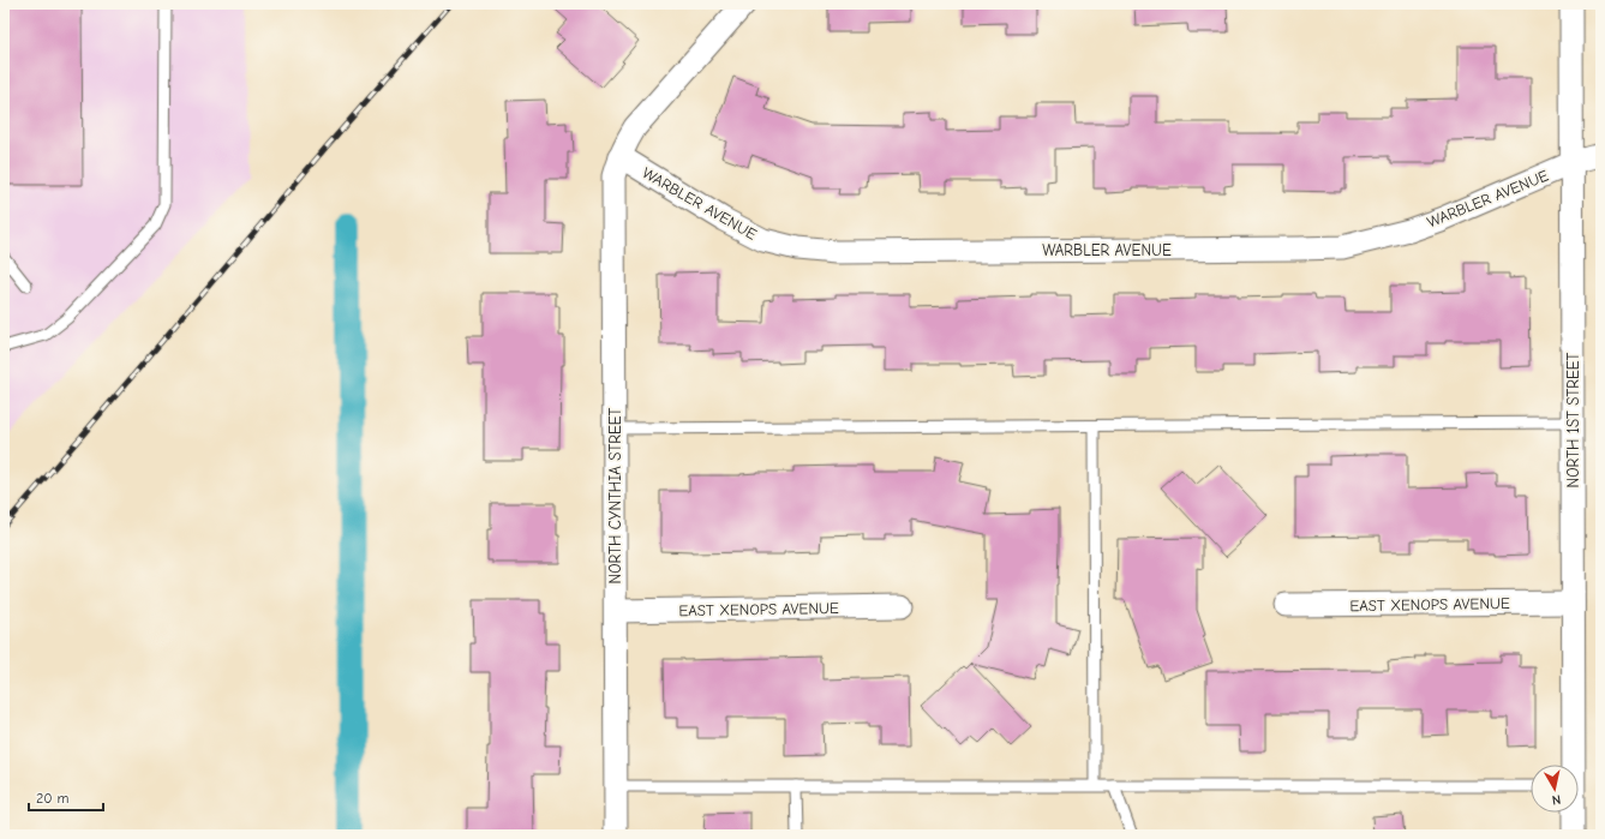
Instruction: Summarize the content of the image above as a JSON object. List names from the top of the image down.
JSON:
{
  "streets": {
    "street": [
      "WARBLER AVENUE",
      "NORTH 1ST STREET",
      "NORTH CYNTHIA STREET",
      "EAST XENOPS AVENUE"
    ]
  },
  "crossings": [
    ["WARBLER AVENUE", "NORTH 1ST STREET"],
    ["WARBLER AVENUE", "NORTH CYNTHIA STREET"],
    ["NORTH 1ST STREET", "EAST XENOPS AVENUE"],
    ["NORTH CYNTHIA STREET", "EAST XENOPS AVENUE"]
  ],
  "scale_bar": "20 m",
  "north": "bottom"
}
